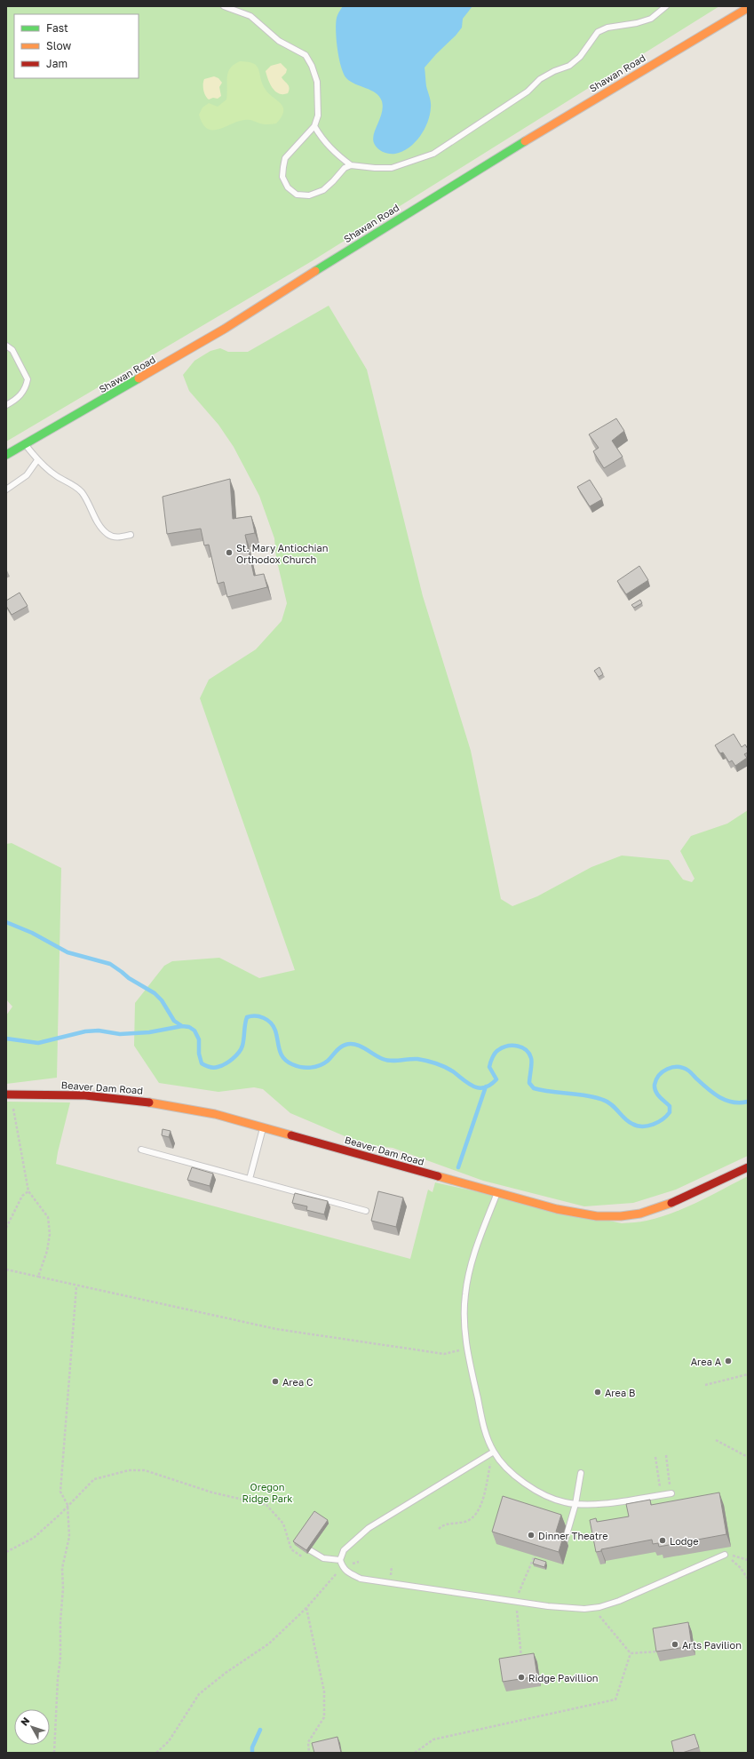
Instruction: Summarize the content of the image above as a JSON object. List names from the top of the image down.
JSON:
{
  "streets": {
    "main road": ["Shawan Road", "Beaver Dam Road"]
  },
  "parks": ["Oregon Ridge Park"],
  "places": [
    "St. Mary Antiochian Orthodox Church",
    "Area A",
    "Area C",
    "Area B",
    "Dinner Theatre",
    "Lodge",
    "Arts Pavilion",
    "Ridge Pavillion"
  ],
  "legend": ["Fast", "Slow", "Jam"],
  "north": "top left"
}
